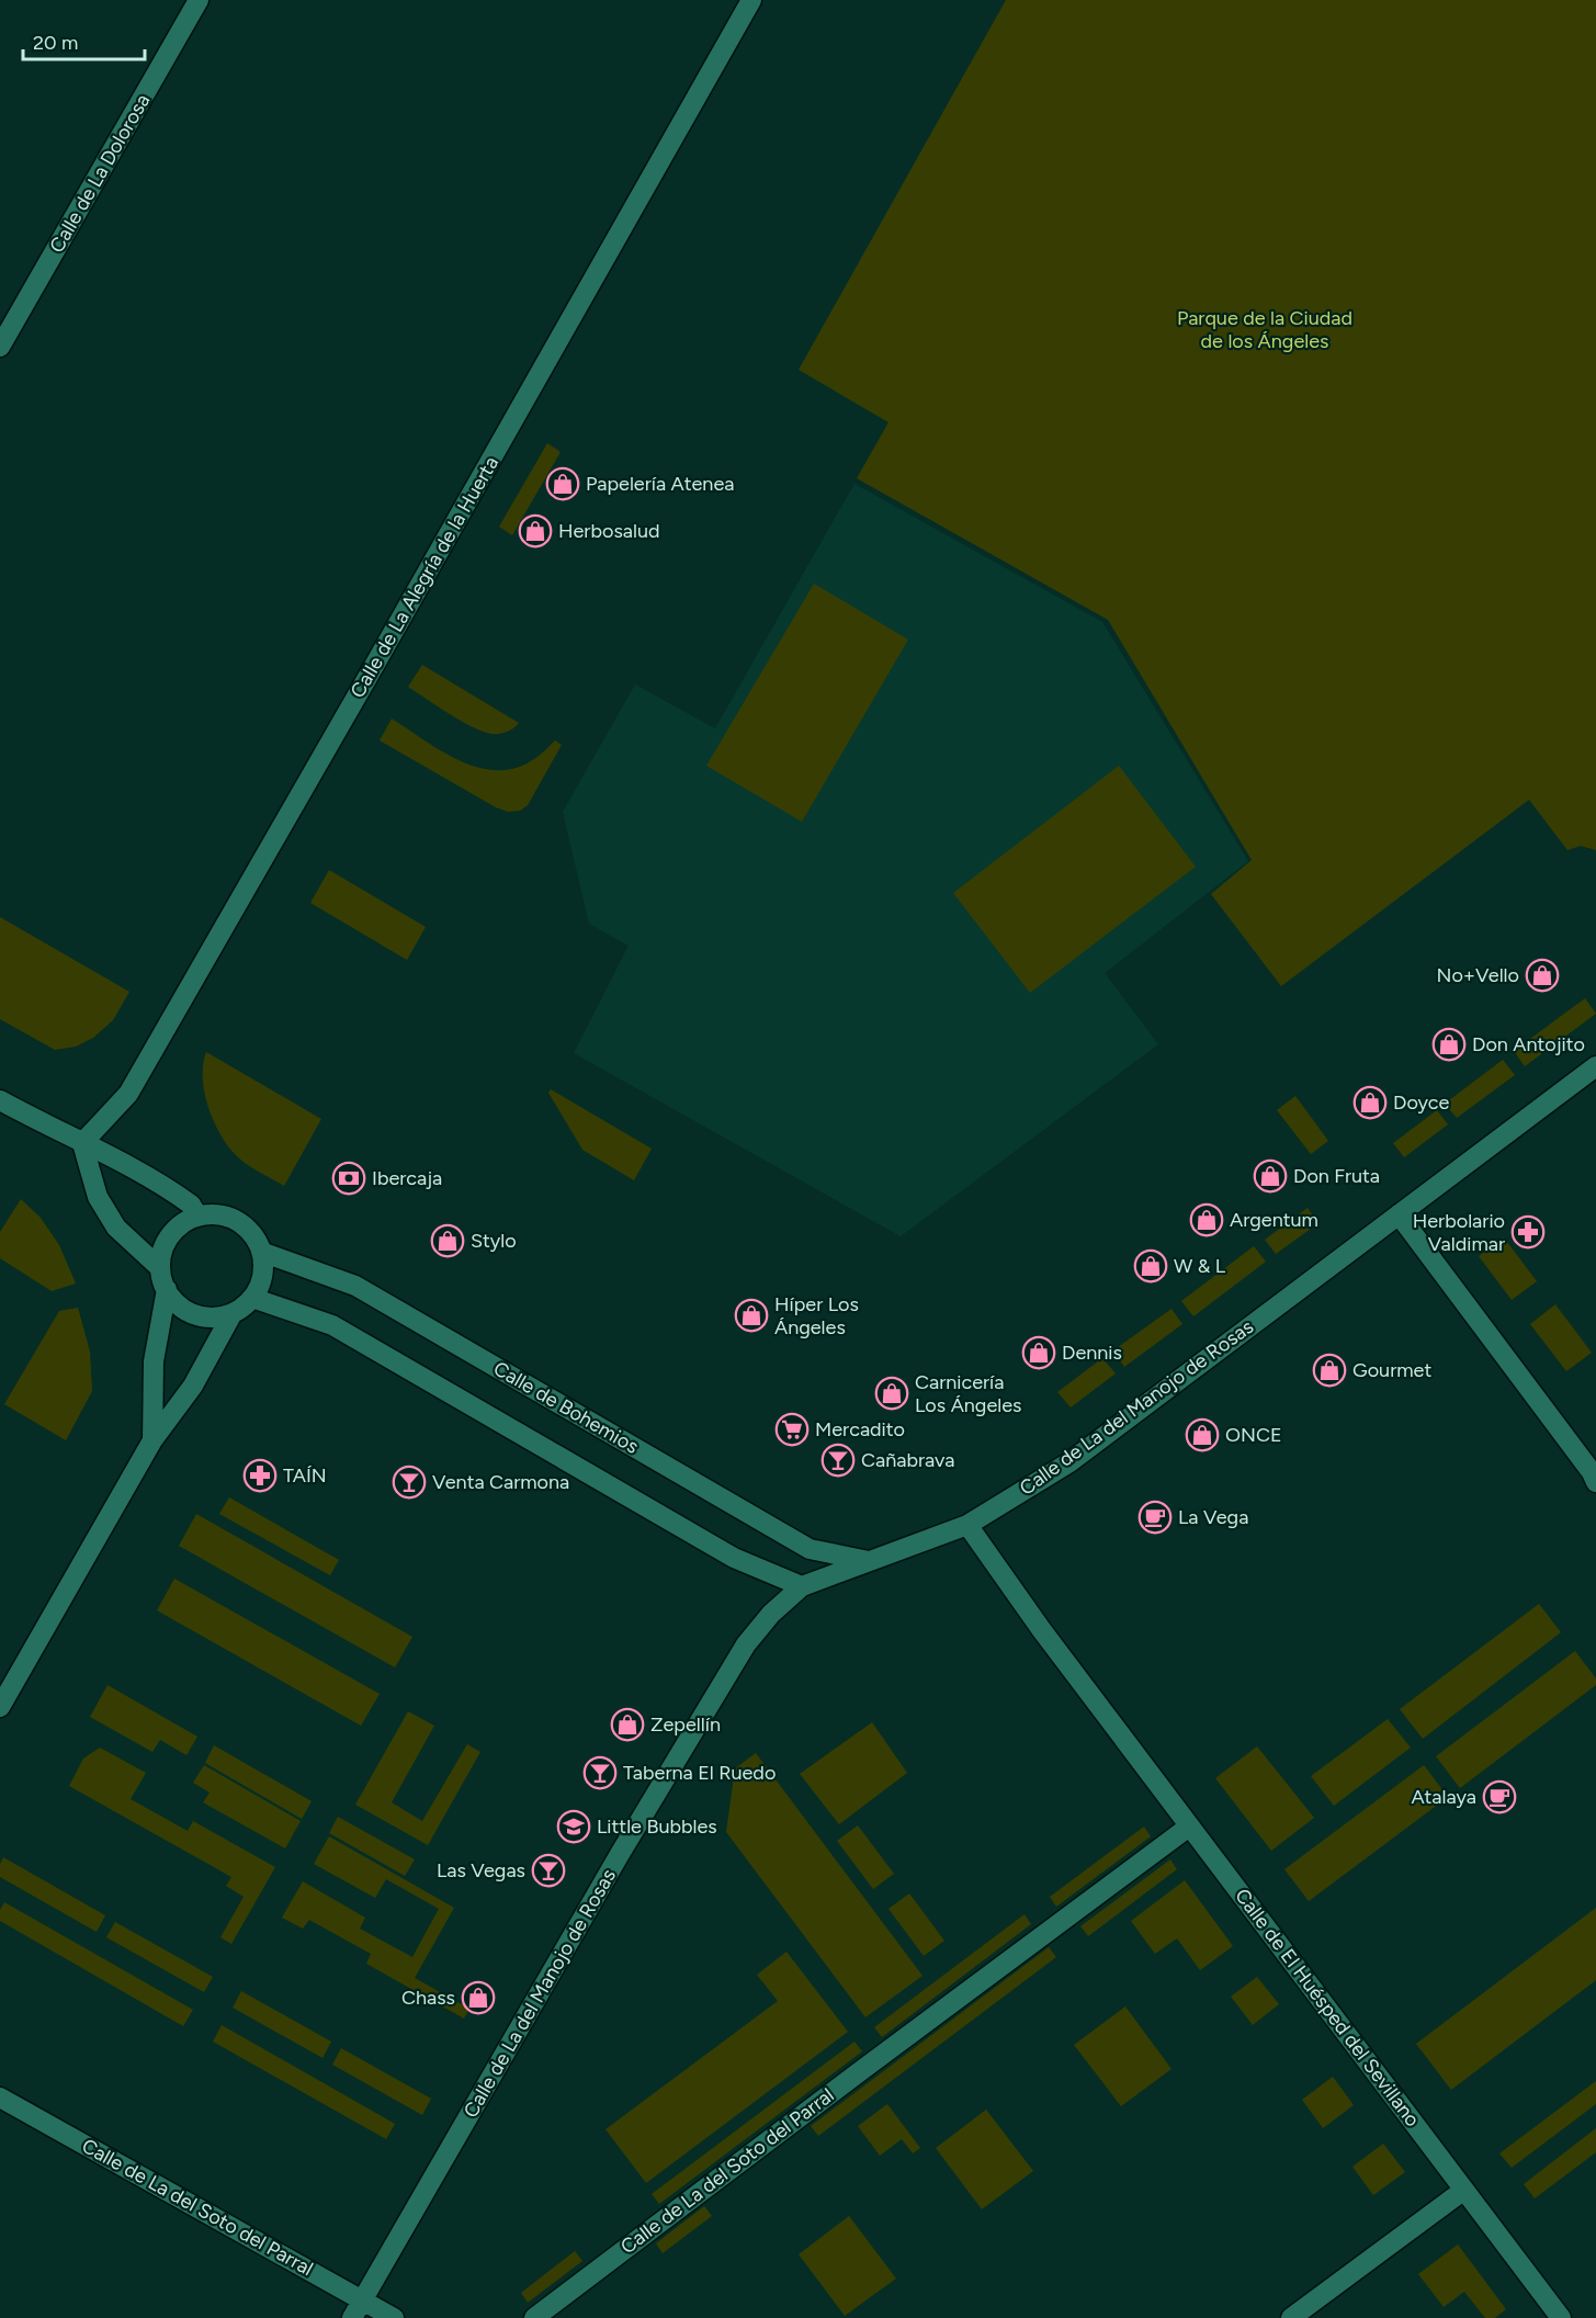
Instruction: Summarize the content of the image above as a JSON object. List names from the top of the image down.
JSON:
{
  "streets": {
    "street": [
      "Calle de La Dolorosa",
      "Calle de La Alegría de la Huerta",
      "Calle de Bohemios",
      "Calle de La del Manojo de Rosas",
      "Calle de El Huésped del Sevillano",
      "Calle de La del Soto del Parral"
    ]
  },
  "crossings": [
    ["Calle de Bohemios", "Calle de La del Manojo de Rosas"],
    ["Calle de La del Manojo de Rosas", "Calle de El Huésped del Sevillano"],
    ["Calle de La del Manojo de Rosas", "Calle de La del Soto del Parral"],
    ["Calle de El Huésped del Sevillano", "Calle de La del Soto del Parral"]
  ],
  "parks": ["Parque de la Ciudad de los Ángeles"],
  "places": {
    "shop": [
      "Papelería Atenea",
      "Herbosalud",
      "No+Vello",
      "Don Antojito",
      "Doyce",
      "Don Fruta",
      "Argentum",
      "Stylo",
      "W & L",
      "Híper Los Ángeles",
      "Dennis",
      "Gourmet",
      "Carnicería Los Ángeles",
      "ONCE",
      "Zepellín",
      "Chass"
    ],
    "bank": ["Ibercaja"],
    "pharmacy": ["Herbolario Valdimar", "TAÍN"],
    "supermarket": ["Mercadito"],
    "bar": [
      "Cañabrava",
      "Venta Carmona",
      "Taberna El Ruedo",
      "Las Vegas"
    ],
    "cafe": ["La Vega", "Atalaya"],
    "school or university": ["Little Bubbles"]
  },
  "scale_bar": "20 m"
}
